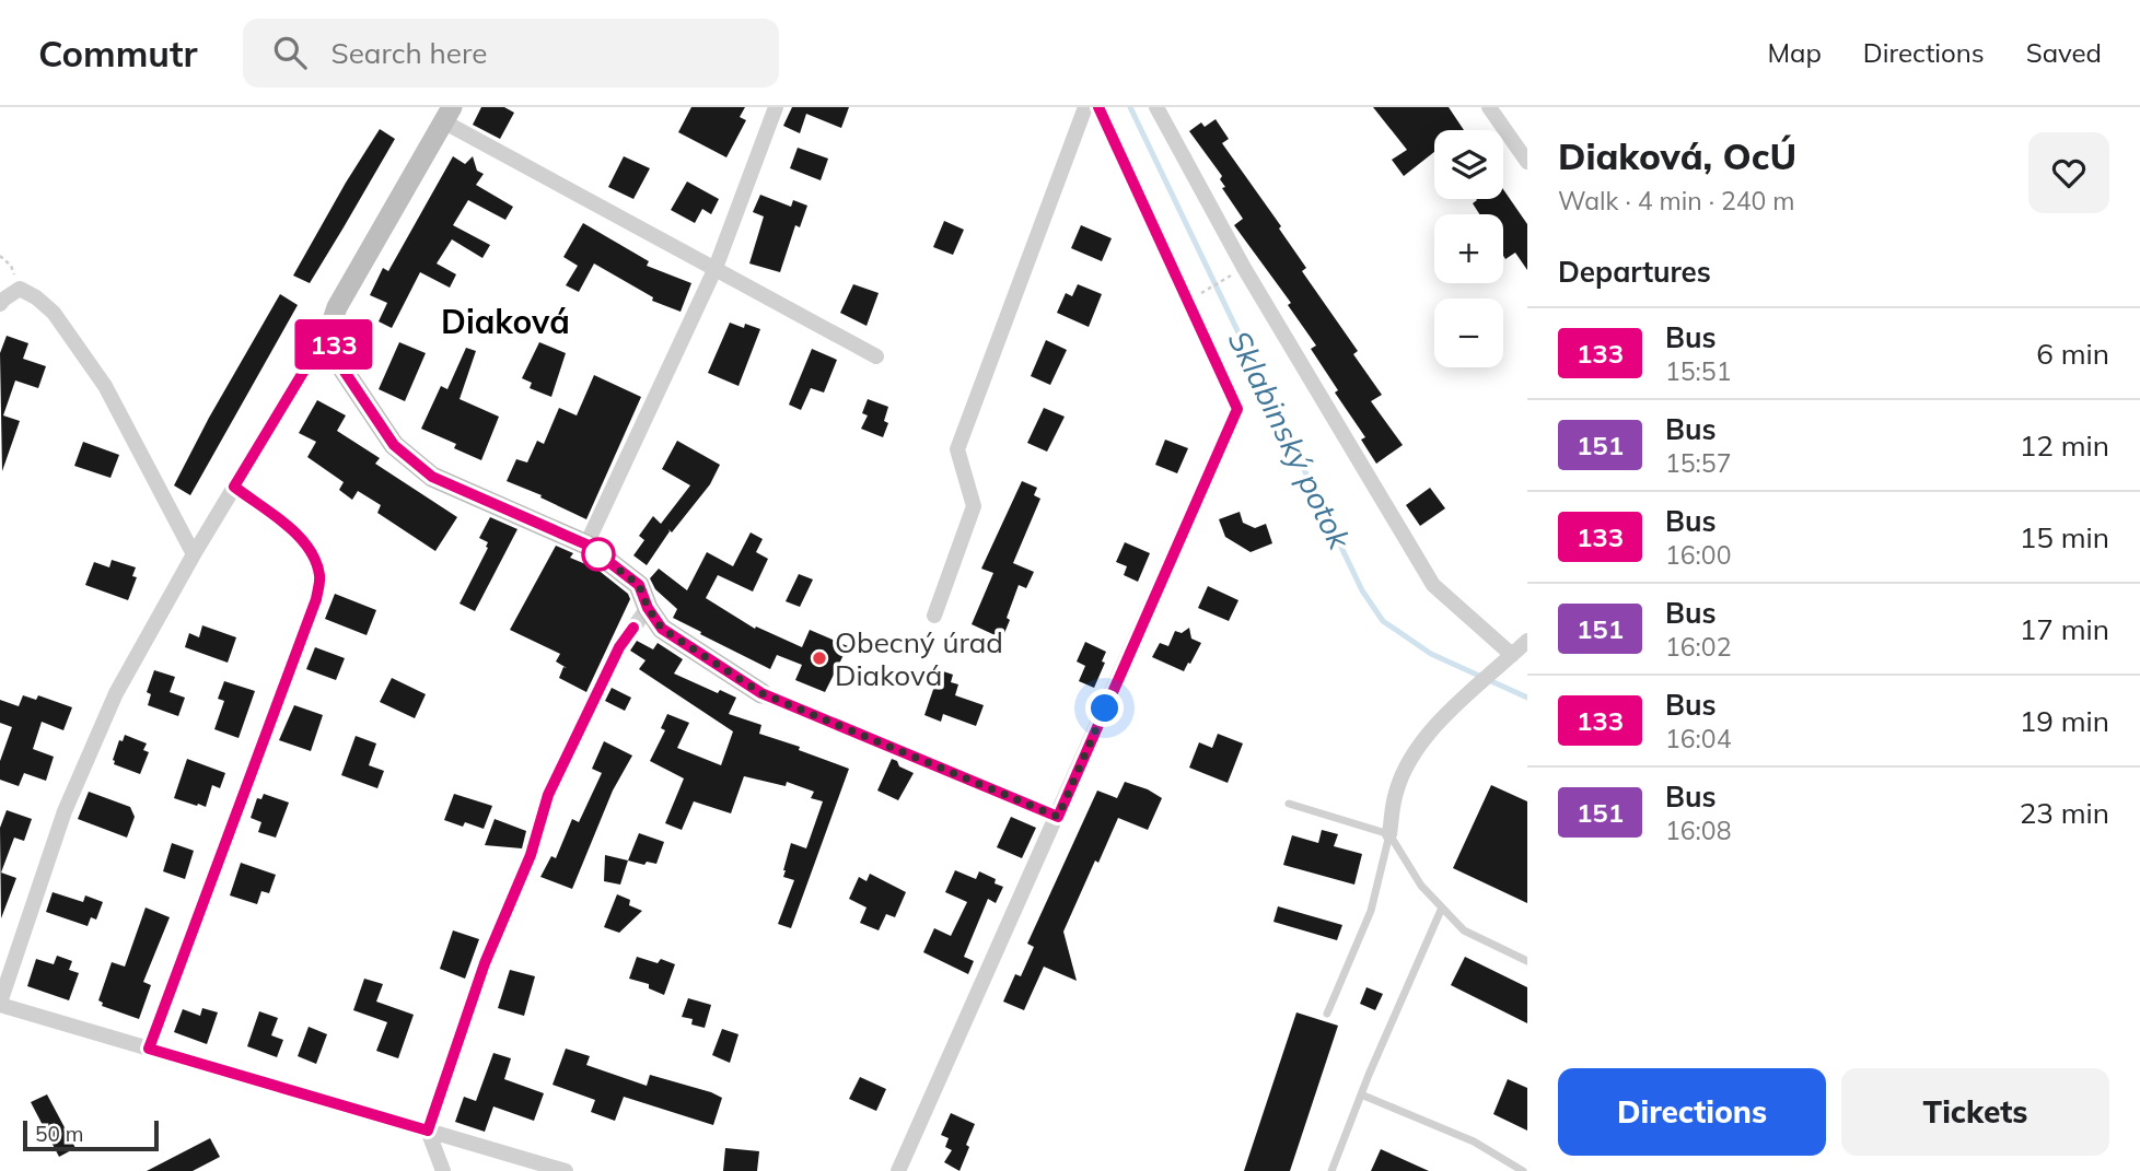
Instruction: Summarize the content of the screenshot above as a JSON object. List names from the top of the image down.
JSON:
{
  "districts": ["Diaková"],
  "water": ["Sklabinský potok"],
  "places": ["Obecný úrad Diaková"],
  "lines": ["bus line 133"],
  "scale_bar": "50 m",
  "page": {
    "header": "Commutr",
    "search": "Search here",
    "nav": ["Map", "Directions", "Saved"],
    "on_map": "133",
    "heading": [
      ["Diaková, OcÚ", "Walk · 4 min · 240 m"],
      "Departures"
    ],
    "map_buttons": ["+", "−"],
    "list": [
      {
        "mark": "133",
        "name": "Bus",
        "note": "15:51",
        "value": "6 min"
      },
      {
        "mark": "151",
        "name": "Bus",
        "note": "15:57",
        "value": "12 min"
      },
      {
        "mark": "133",
        "name": "Bus",
        "note": "16:00",
        "value": "15 min"
      },
      {
        "mark": "151",
        "name": "Bus",
        "note": "16:02",
        "value": "17 min"
      },
      {
        "mark": "133",
        "name": "Bus",
        "note": "16:04",
        "value": "19 min"
      },
      {
        "mark": "151",
        "name": "Bus",
        "note": "16:08",
        "value": "23 min"
      }
    ],
    "buttons": ["Directions", "Tickets"],
    "scale": "50 m"
  }
}
